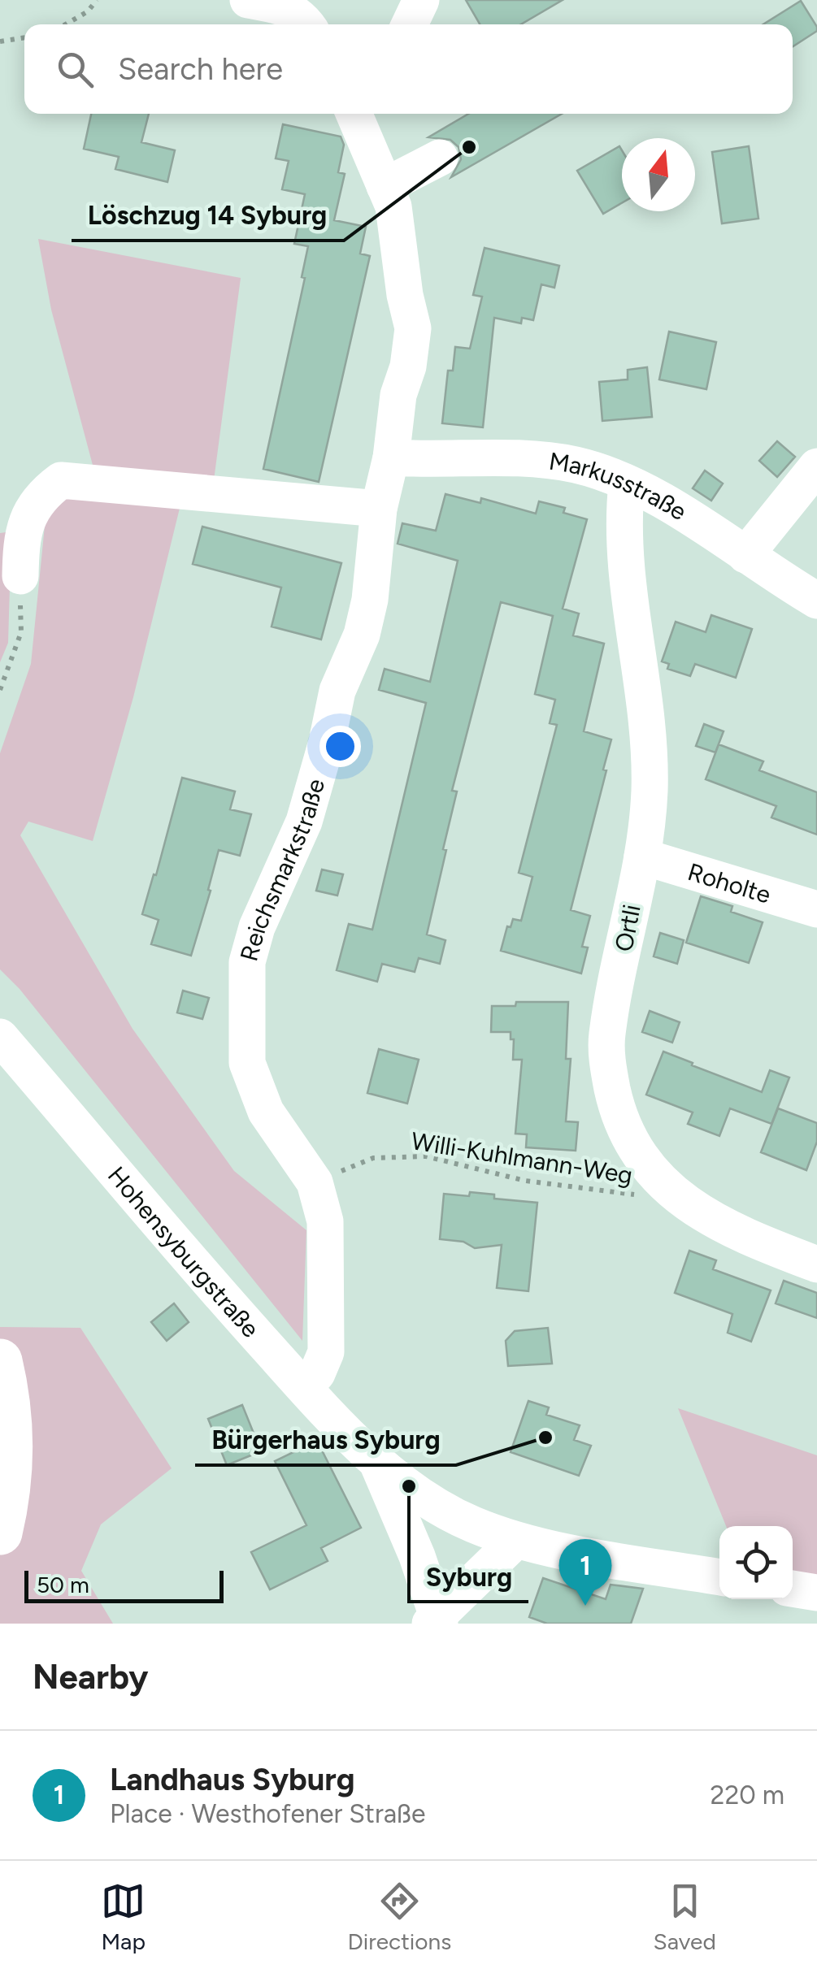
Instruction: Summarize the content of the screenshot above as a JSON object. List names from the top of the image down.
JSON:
{
  "streets": {
    "street": [
      "Markusstraße",
      "Reichsmarkstraße",
      "Roholte",
      "Ortli",
      "Hohensyburgstraße"
    ],
    "path": ["Willi-Kuhlmann-Weg"]
  },
  "crossings": [
    ["Markusstraße", "Reichsmarkstraße"],
    ["Markusstraße", "Ortli"],
    ["Reichsmarkstraße", "Willi-Kuhlmann-Weg"],
    ["Reichsmarkstraße", "Hohensyburgstraße"],
    ["Roholte", "Ortli"],
    ["Ortli", "Willi-Kuhlmann-Weg"]
  ],
  "places": ["Löschzug 14 Syburg", "Bürgerhaus Syburg", "Syburg"],
  "scale_bar": "50 m",
  "north": "top",
  "page": {
    "search": "Search here",
    "pins": "1",
    "scale": "50 m",
    "heading": "Nearby",
    "list": [
      {
        "mark": "1",
        "name": "Landhaus Syburg",
        "note": "Place · Westhofener Straße",
        "value": "220 m"
      }
    ],
    "nav": ["Map", "Directions", "Saved"]
  }
}
